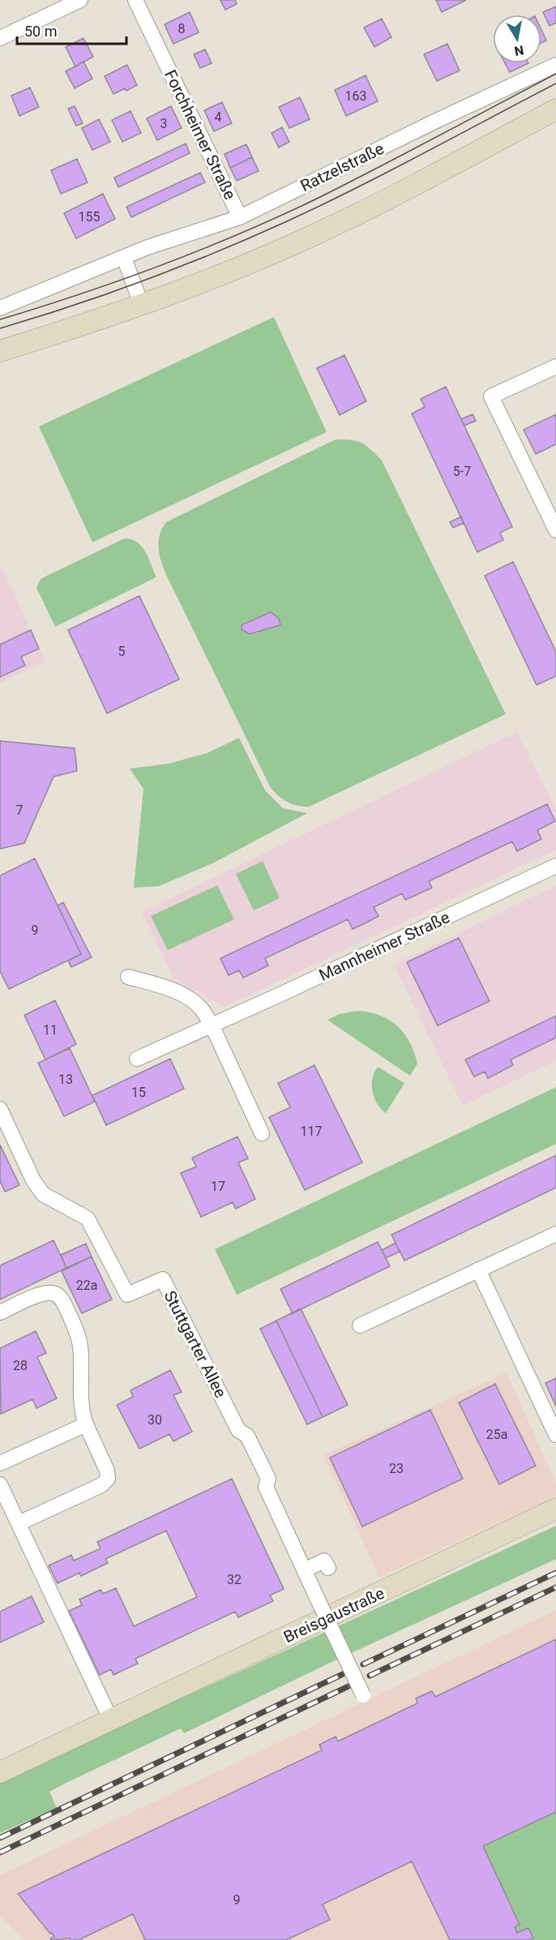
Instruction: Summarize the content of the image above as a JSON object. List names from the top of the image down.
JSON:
{
  "streets": {
    "street": [
      "Forchheimer Straße",
      "Ratzelstraße",
      "Mannheimer Straße",
      "Stuttgarter Allee",
      "Breisgaustraße"
    ]
  },
  "crossings": [
    ["Forchheimer Straße", "Ratzelstraße"]
  ],
  "house_numbers": [
    "8",
    "163",
    "4",
    "3",
    "155",
    "5-7",
    "5",
    "7",
    "9",
    "11",
    "13",
    "15",
    "117",
    "17",
    "22a",
    "28",
    "30",
    "25a",
    "23",
    "32",
    "9"
  ],
  "scale_bar": "50 m",
  "north": "bottom"
}
